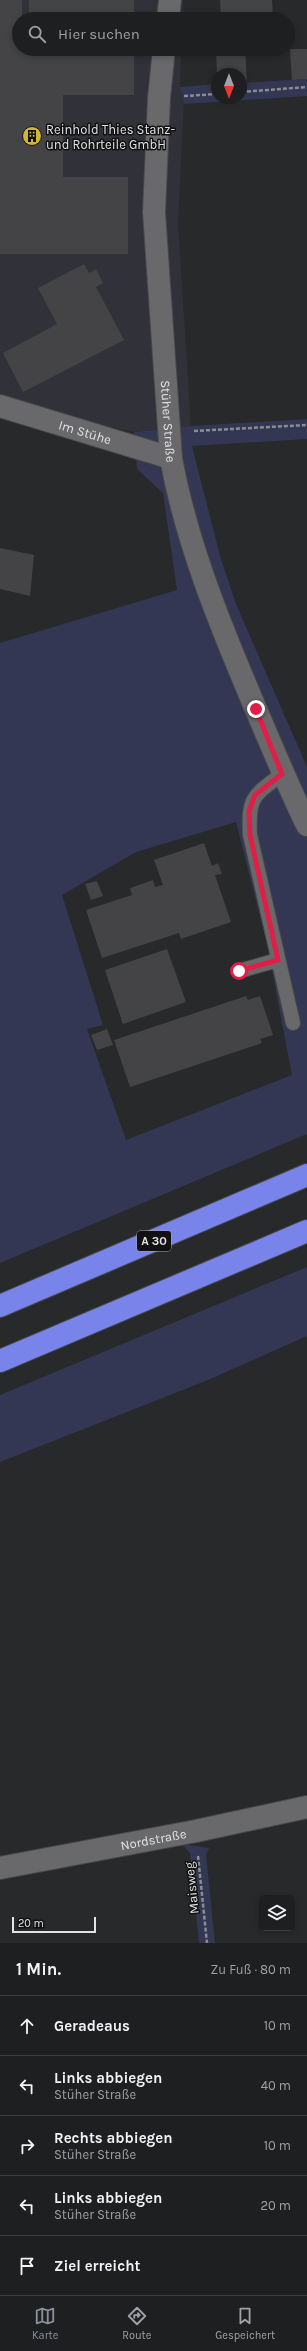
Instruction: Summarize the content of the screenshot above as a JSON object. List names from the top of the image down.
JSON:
{
  "streets": {
    "highway": ["A 30"],
    "street": ["Stüher Straße", "Im Stühe", "Nordstraße"],
    "path": ["Maisweg"]
  },
  "crossings": [
    ["Stüher Straße", "Im Stühe"],
    ["Nordstraße", "Maisweg"]
  ],
  "places": {
    "building": ["Reinhold Thies Stanz- und Rohrteile GmbH"]
  },
  "scale_bar": "20 m",
  "north": "bottom",
  "page": {
    "search": "Hier suchen",
    "scale": "20 m",
    "heading": ["1 Min.", "Zu Fuß · 80 m"],
    "list": [
      ["Geradeaus", "10 m"],
      ["Links abbiegen", "Stüher Straße", "40 m"],
      ["Rechts abbiegen", "Stüher Straße", "10 m"],
      ["Links abbiegen", "Stüher Straße", "20 m"],
      "Ziel erreicht"
    ],
    "nav": ["Karte", "Route", "Gespeichert"]
  }
}
